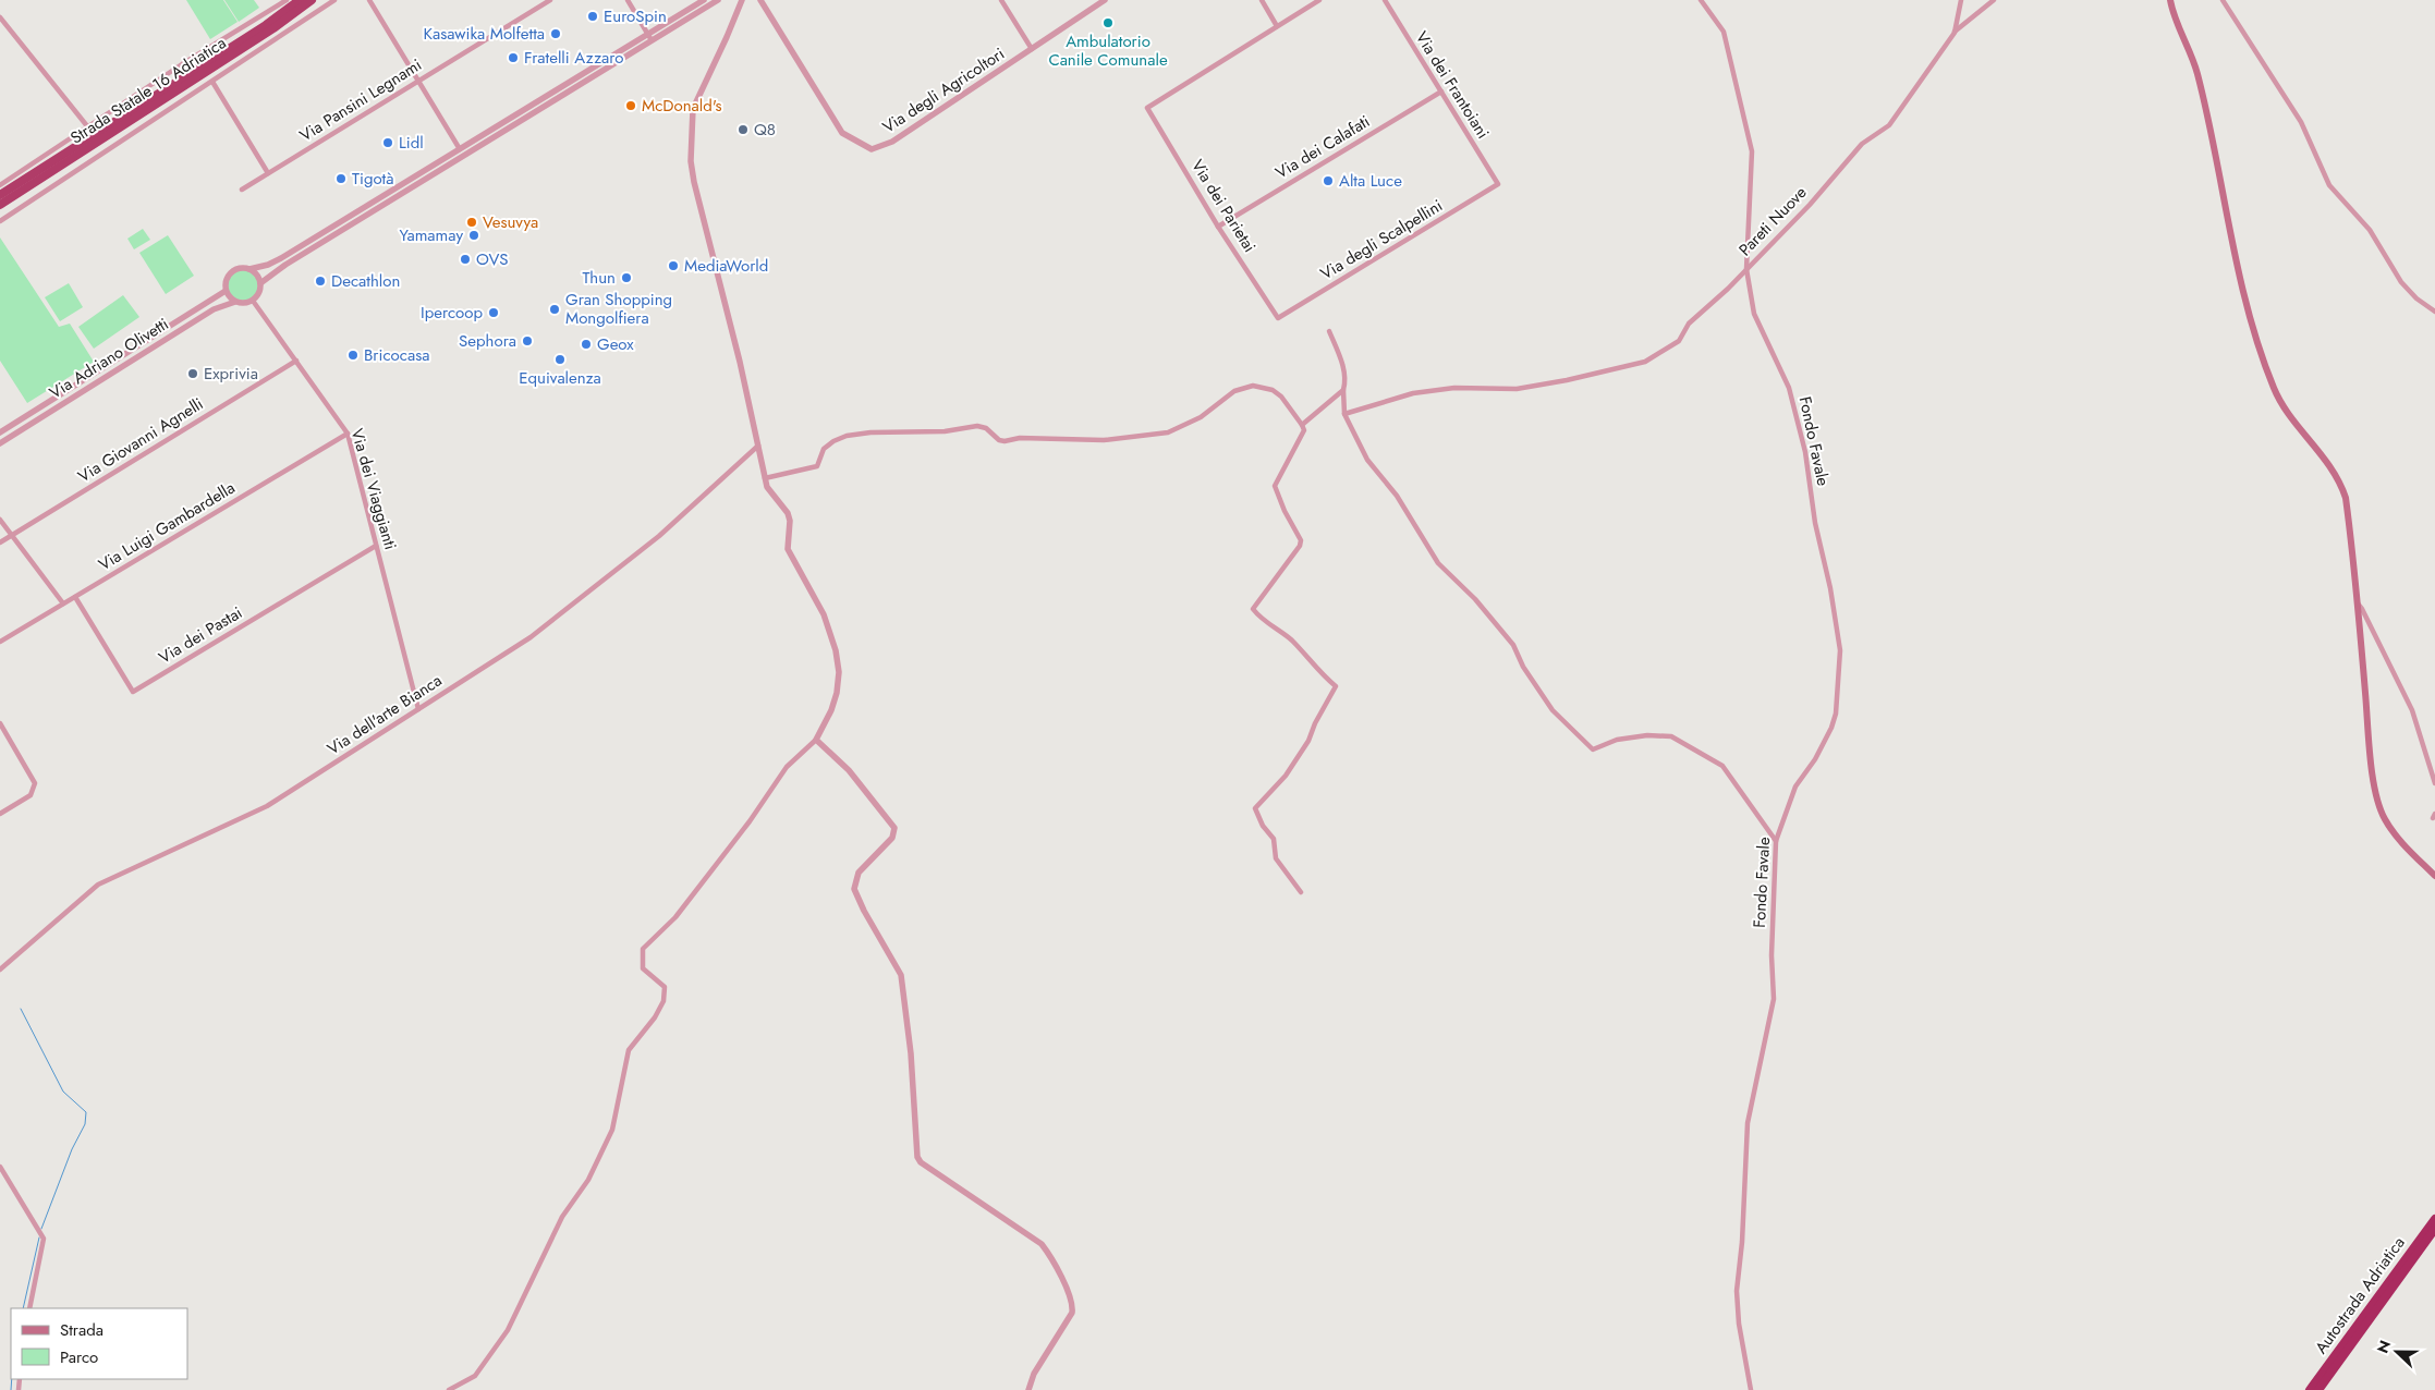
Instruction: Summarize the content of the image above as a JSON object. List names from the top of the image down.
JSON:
{
  "streets": {
    "highway": ["Strada Statale 16 Adriatica", "Autostrada Adriatica"],
    "street": [
      "Via dei Frantoiani",
      "Via degli Agricoltori",
      "Via Pansini Legnami",
      "Via dei Calafati",
      "Via dei Parietai",
      "Pareti Nuove",
      "Via degli Scalpellini",
      "Via Adriano Olivetti",
      "Via Giovanni Agnelli",
      "Fondo Favale",
      "Via dei Viaggianti",
      "Via Luigi Gambardella",
      "Via dei Pastai",
      "Via dell'arte Bianca"
    ]
  },
  "crossings": [
    ["Via dei Frantoiani", "Via dei Calafati"],
    ["Via dei Frantoiani", "Via degli Scalpellini"],
    ["Via dei Calafati", "Via dei Parietai"],
    ["Via dei Parietai", "Via degli Scalpellini"],
    ["Pareti Nuove", "Fondo Favale"],
    ["Via Adriano Olivetti", "Via dei Viaggianti"],
    ["Via Giovanni Agnelli", "Via dei Viaggianti"],
    ["Via dei Viaggianti", "Via Luigi Gambardella"],
    ["Via dei Viaggianti", "Via dei Pastai"],
    ["Via dei Viaggianti", "Via dell'arte Bianca"],
    ["Via Luigi Gambardella", "Via dei Pastai"]
  ],
  "places": [
    "EuroSpin",
    "Ambulatorio Canile Comunale",
    "Kasawika Molfetta",
    "Fratelli Azzaro",
    "McDonald's",
    "Q8",
    "Lidl",
    "Tigotà",
    "Alta Luce",
    "Vesuvya",
    "Yamamay",
    "OVS",
    "MediaWorld",
    "Thun",
    "Decathlon",
    "Gran Shopping Mongolfiera",
    "Ipercoop",
    "Sephora",
    "Geox",
    "Bricocasa",
    "Equivalenza",
    "Exprivia"
  ],
  "legend": ["Strada", "Parco"],
  "north": "left"
}
